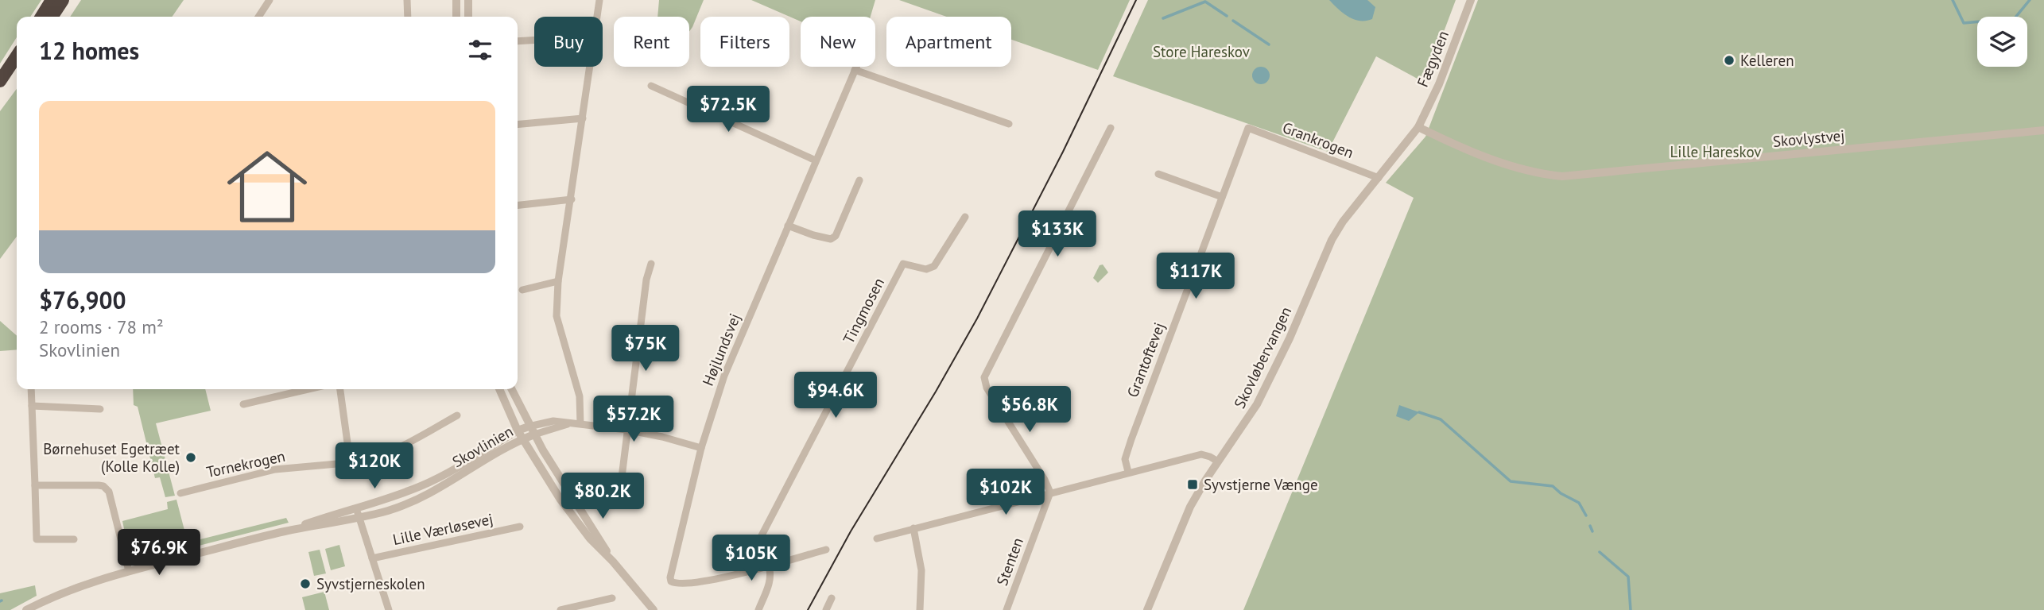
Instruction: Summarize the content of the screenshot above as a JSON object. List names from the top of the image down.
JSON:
{
  "streets": {
    "street": [
      "Fægyden",
      "Skovlystvej",
      "Grankrogen",
      "Tingmosen",
      "Højlundsvej",
      "Skovløbervangen",
      "Grantoftevej",
      "Skovlinien",
      "Tornekrogen",
      "Lille Værløsevej",
      "Stenten"
    ]
  },
  "crossings": [
    ["Fægyden", "Skovlystvej"],
    ["Fægyden", "Skovløbervangen"],
    ["Skovlystvej", "Skovløbervangen"],
    ["Grankrogen", "Skovløbervangen"],
    ["Grankrogen", "Grantoftevej"],
    ["Tingmosen", "Højlundsvej"]
  ],
  "parks": ["Store Hareskov", "Lille Hareskov"],
  "places": {
    "other": ["Kelleren", "Børnehuset Egetræet (Kolle Kolle)", "Syvstjerneskolen"],
    "transit": ["Syvstjerne Vænge"]
  },
  "page": {
    "chip": [
      "Buy",
      "Rent",
      "Filters",
      "New",
      "Apartment"
    ],
    "heading": "12 homes",
    "list": [
      {
        "name": "$76,900",
        "note": "2 rooms · 78 m² · Skovlinien"
      }
    ],
    "price": [
      "$72.5K",
      "$133K",
      "$117K",
      "$75K",
      "$94.6K",
      "$56.8K",
      "$57.2K",
      "$120K",
      "$102K",
      "$80.2K",
      "$76.9K",
      "$105K"
    ]
  }
}
